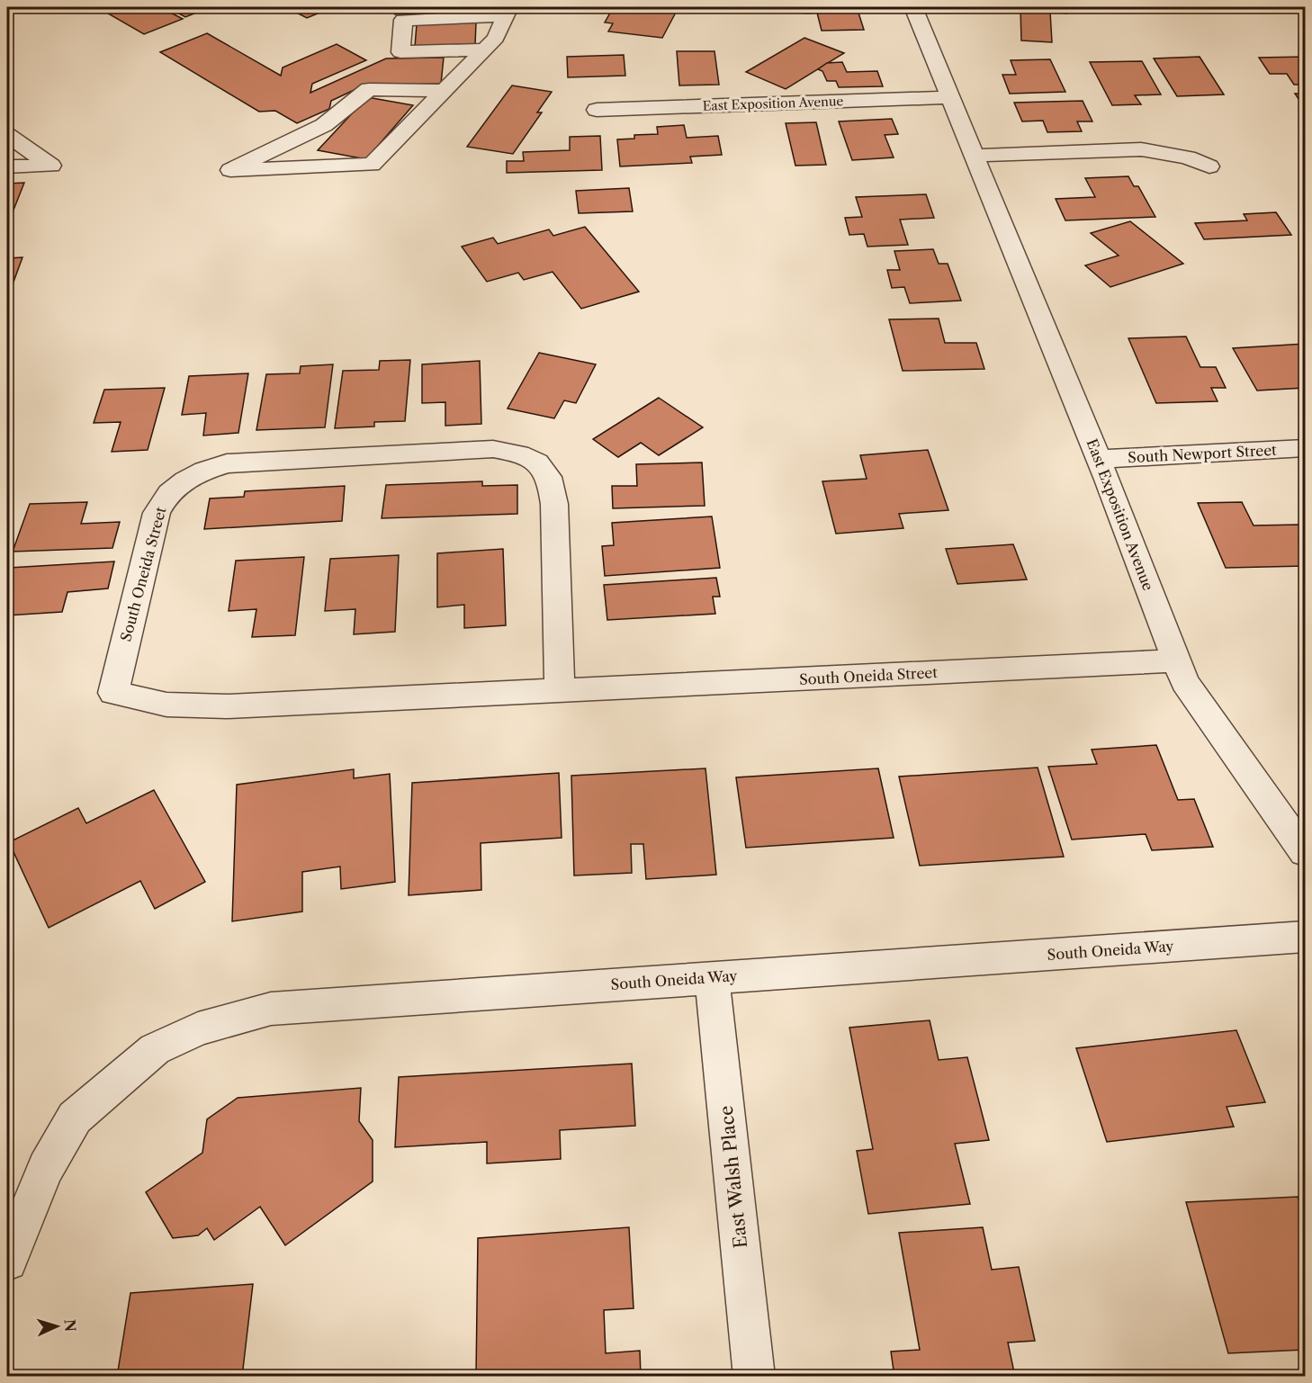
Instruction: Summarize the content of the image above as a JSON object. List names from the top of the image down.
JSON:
{
  "streets": {
    "street": [
      "East Exposition Avenue",
      "South Newport Street",
      "South Oneida Street",
      "South Oneida Way",
      "East Walsh Place"
    ]
  },
  "crossings": [
    ["East Exposition Avenue", "South Newport Street"],
    ["East Exposition Avenue", "South Oneida Street"],
    ["South Oneida Way", "East Walsh Place"]
  ],
  "north": "right"
}
